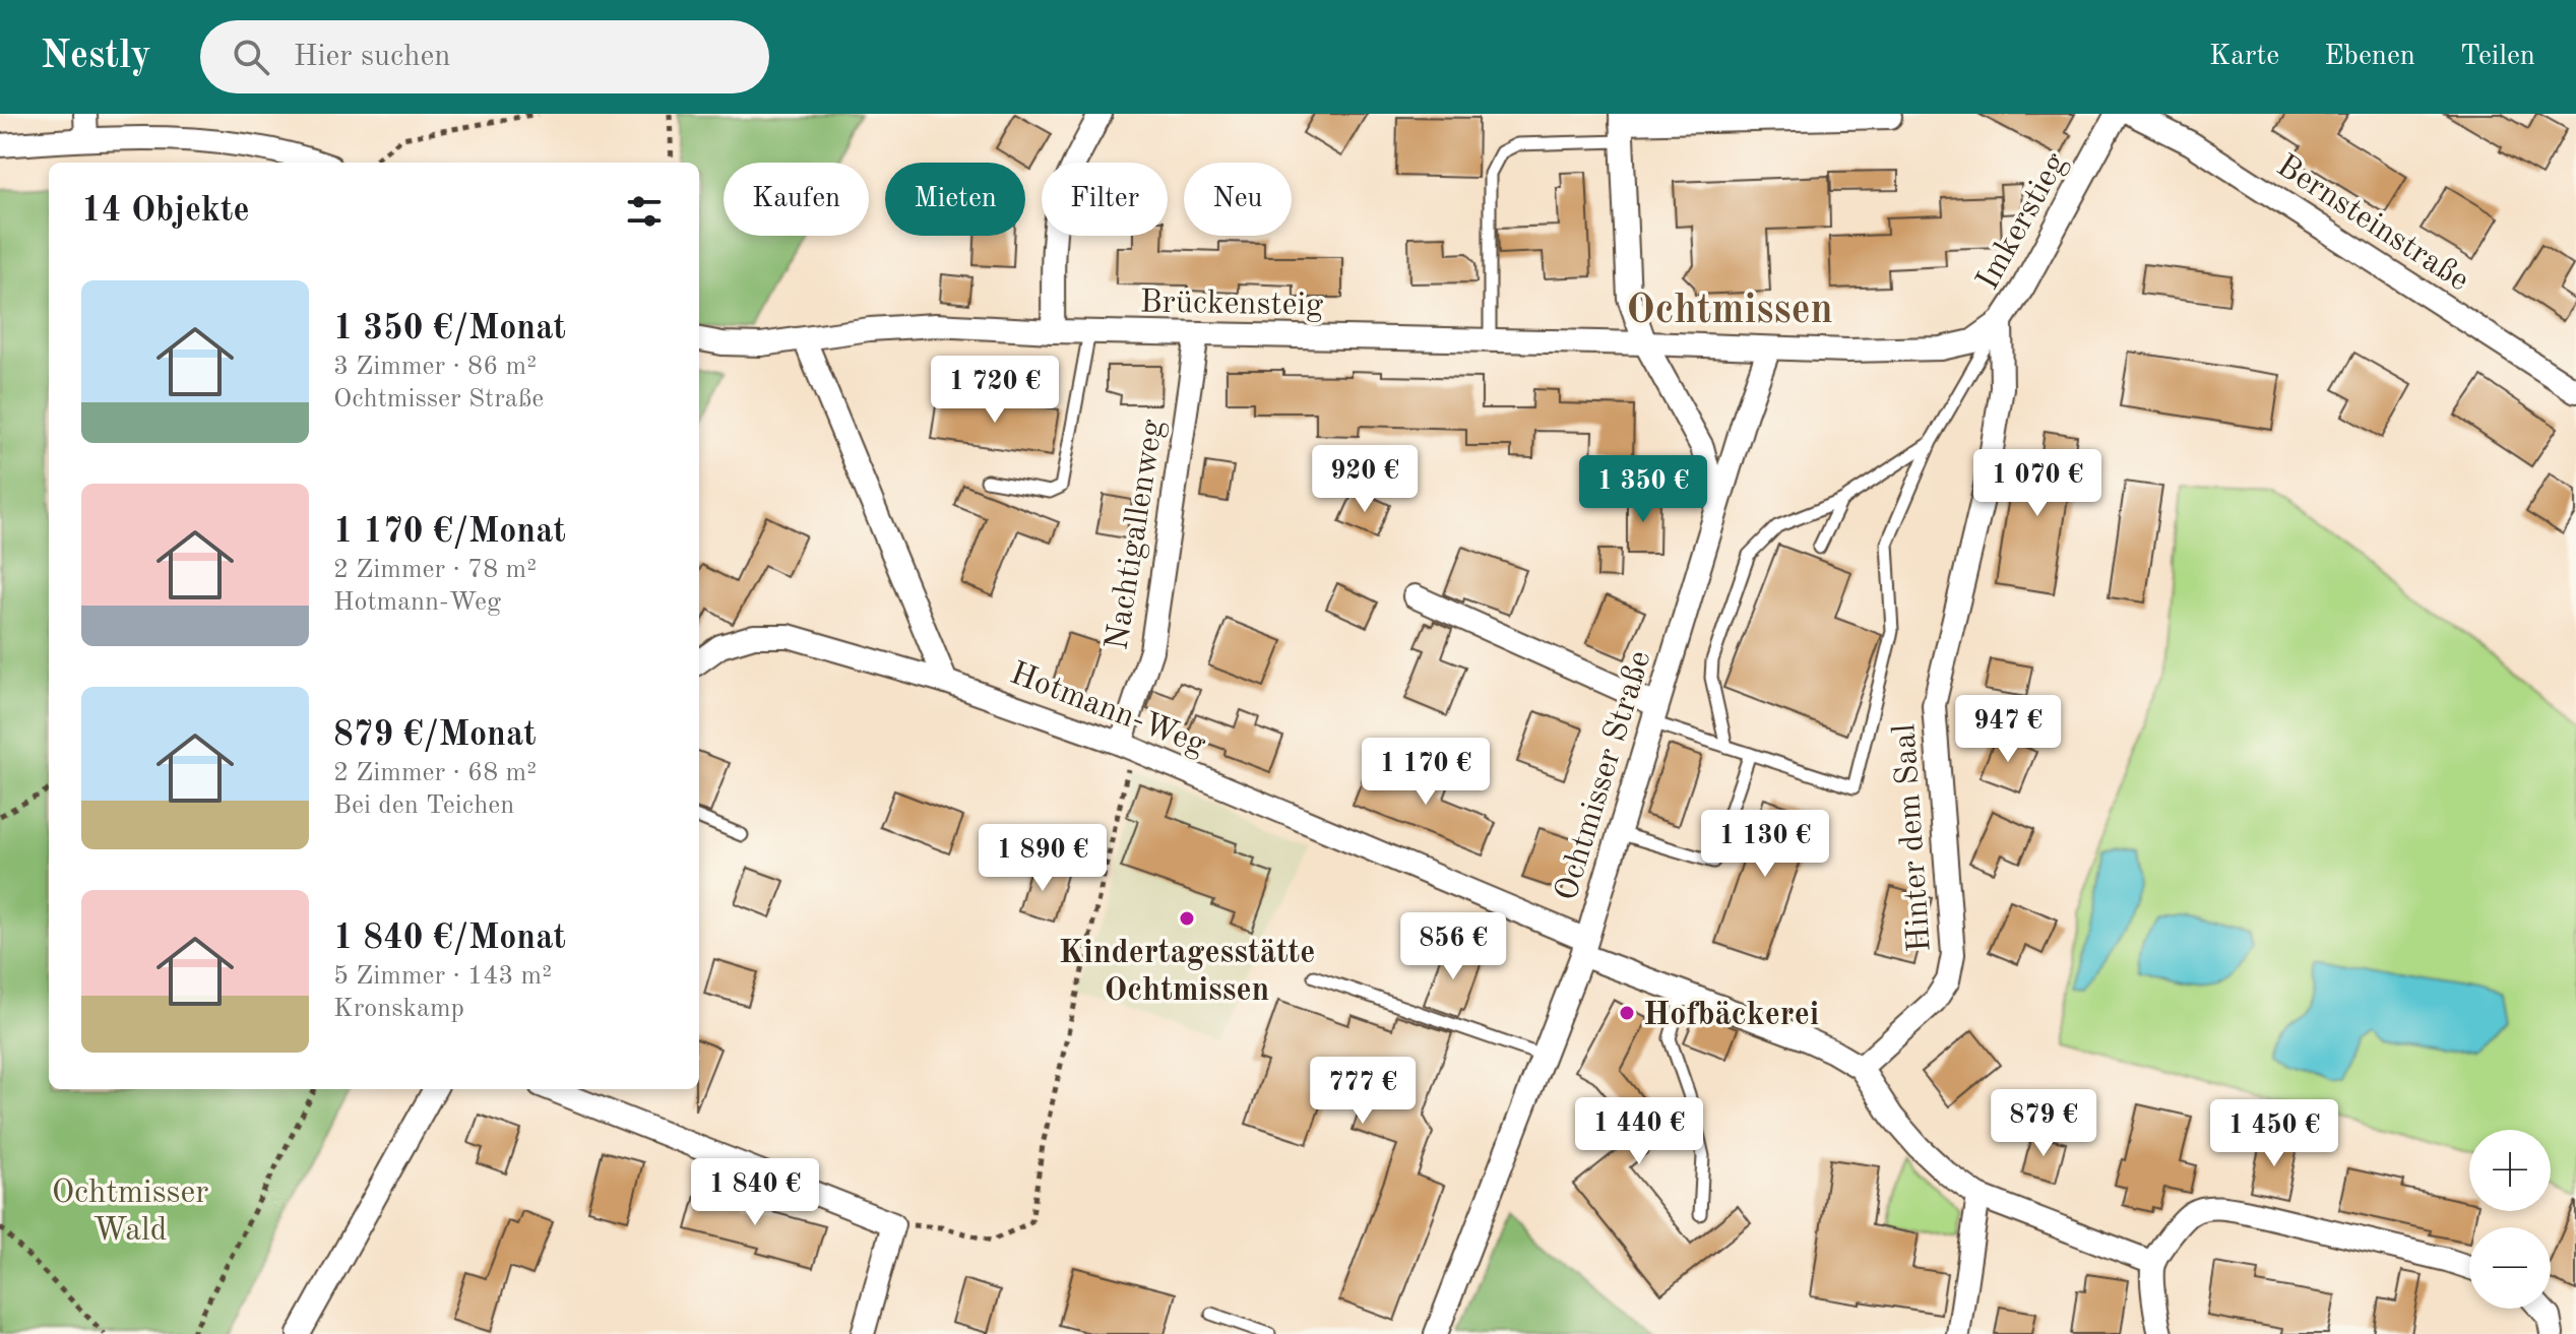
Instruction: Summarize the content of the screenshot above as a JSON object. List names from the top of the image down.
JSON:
{
  "streets": {
    "street": [
      "Imkerstieg",
      "Bernsteinstraße",
      "Brückensteig",
      "Nachtigallenweg",
      "Hotmann-Weg",
      "Ochtmisser Straße",
      "Hinter dem Saal"
    ]
  },
  "crossings": [
    ["Imkerstieg", "Brückensteig"],
    ["Imkerstieg", "Ochtmisser Straße"],
    ["Imkerstieg", "Hinter dem Saal"],
    ["Brückensteig", "Nachtigallenweg"],
    ["Brückensteig", "Ochtmisser Straße"],
    ["Nachtigallenweg", "Hotmann-Weg"],
    ["Hotmann-Weg", "Ochtmisser Straße"]
  ],
  "districts": ["Ochtmissen"],
  "parks": ["Ochtmisser Wald"],
  "places": ["Kindertagesstätte Ochtmissen", "Hofbäckerei"],
  "page": {
    "header": "Nestly",
    "search": "Hier suchen",
    "nav": ["Karte", "Ebenen", "Teilen"],
    "chip": [
      "Kaufen",
      "Mieten",
      "Filter",
      "Neu"
    ],
    "heading": "14 Objekte",
    "list": [
      {
        "name": "1 350 €/Monat",
        "note": "3 Zimmer · 86 m² · Ochtmisser Straße"
      },
      {
        "name": "1 170 €/Monat",
        "note": "2 Zimmer · 78 m² · Hotmann-Weg"
      },
      {
        "name": "879 €/Monat",
        "note": "2 Zimmer · 68 m² · Bei den Teichen"
      },
      {
        "name": "1 840 €/Monat",
        "note": "5 Zimmer · 143 m² · Kronskamp"
      }
    ],
    "price": [
      "1 720 €",
      "920 €",
      "1 070 €",
      "1 350 €",
      "947 €",
      "1 170 €",
      "1 130 €",
      "1 890 €",
      "856 €",
      "777 €",
      "879 €",
      "1 440 €",
      "1 450 €",
      "1 840 €"
    ],
    "map_buttons": ["+", "−"]
  }
}
